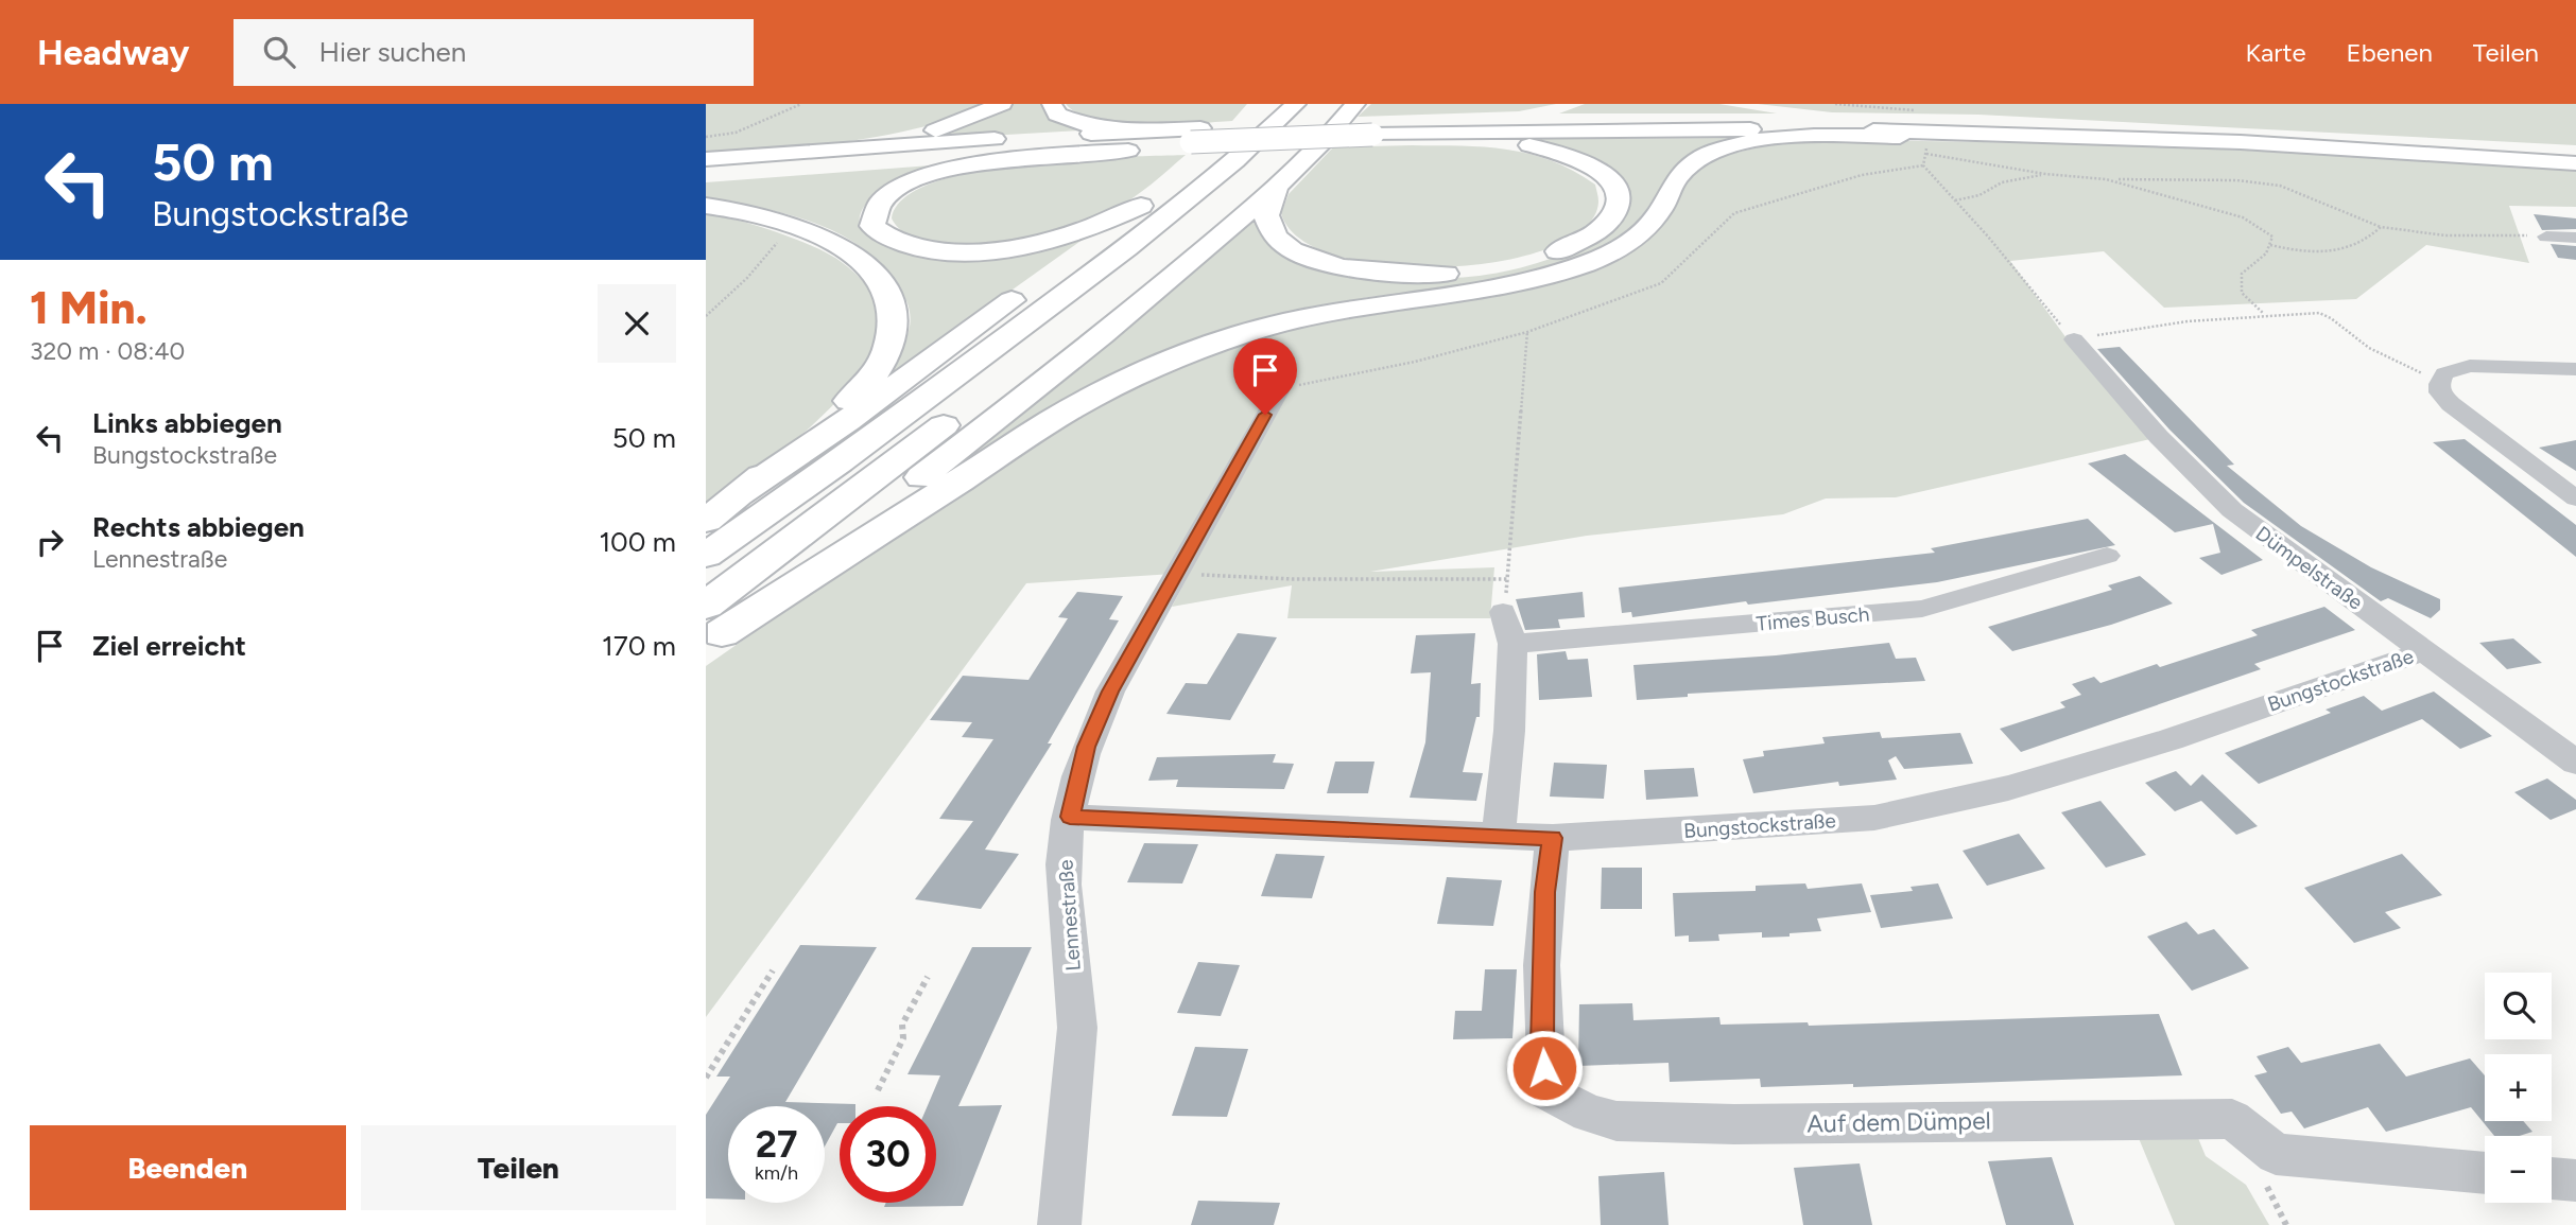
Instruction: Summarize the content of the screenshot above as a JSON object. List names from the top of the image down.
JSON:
{
  "streets": {
    "street": [
      "Dümpelstraße",
      "Times Busch",
      "Bungstockstraße",
      "Lennestraße",
      "Auf dem Dümpel"
    ]
  },
  "crossings": [
    ["Dümpelstraße", "Bungstockstraße"],
    ["Bungstockstraße", "Lennestraße"],
    ["Bungstockstraße", "Auf dem Dümpel"]
  ],
  "page": {
    "header": "Headway",
    "search": "Hier suchen",
    "nav": ["Karte", "Ebenen", "Teilen"],
    "turn": ["50 m", "Bungstockstraße"],
    "heading": ["1 Min.", "320 m · 08:40"],
    "list": [
      {
        "name": "Links abbiegen",
        "note": "Bungstockstraße",
        "value": "50 m"
      },
      {
        "name": "Rechts abbiegen",
        "note": "Lennestraße",
        "value": "100 m"
      },
      {
        "name": "Ziel erreicht",
        "value": "170 m"
      }
    ],
    "map_buttons": ["+", "−"],
    "speed": "27 km/h",
    "limit": "30",
    "buttons": ["Beenden", "Teilen"]
  }
}
